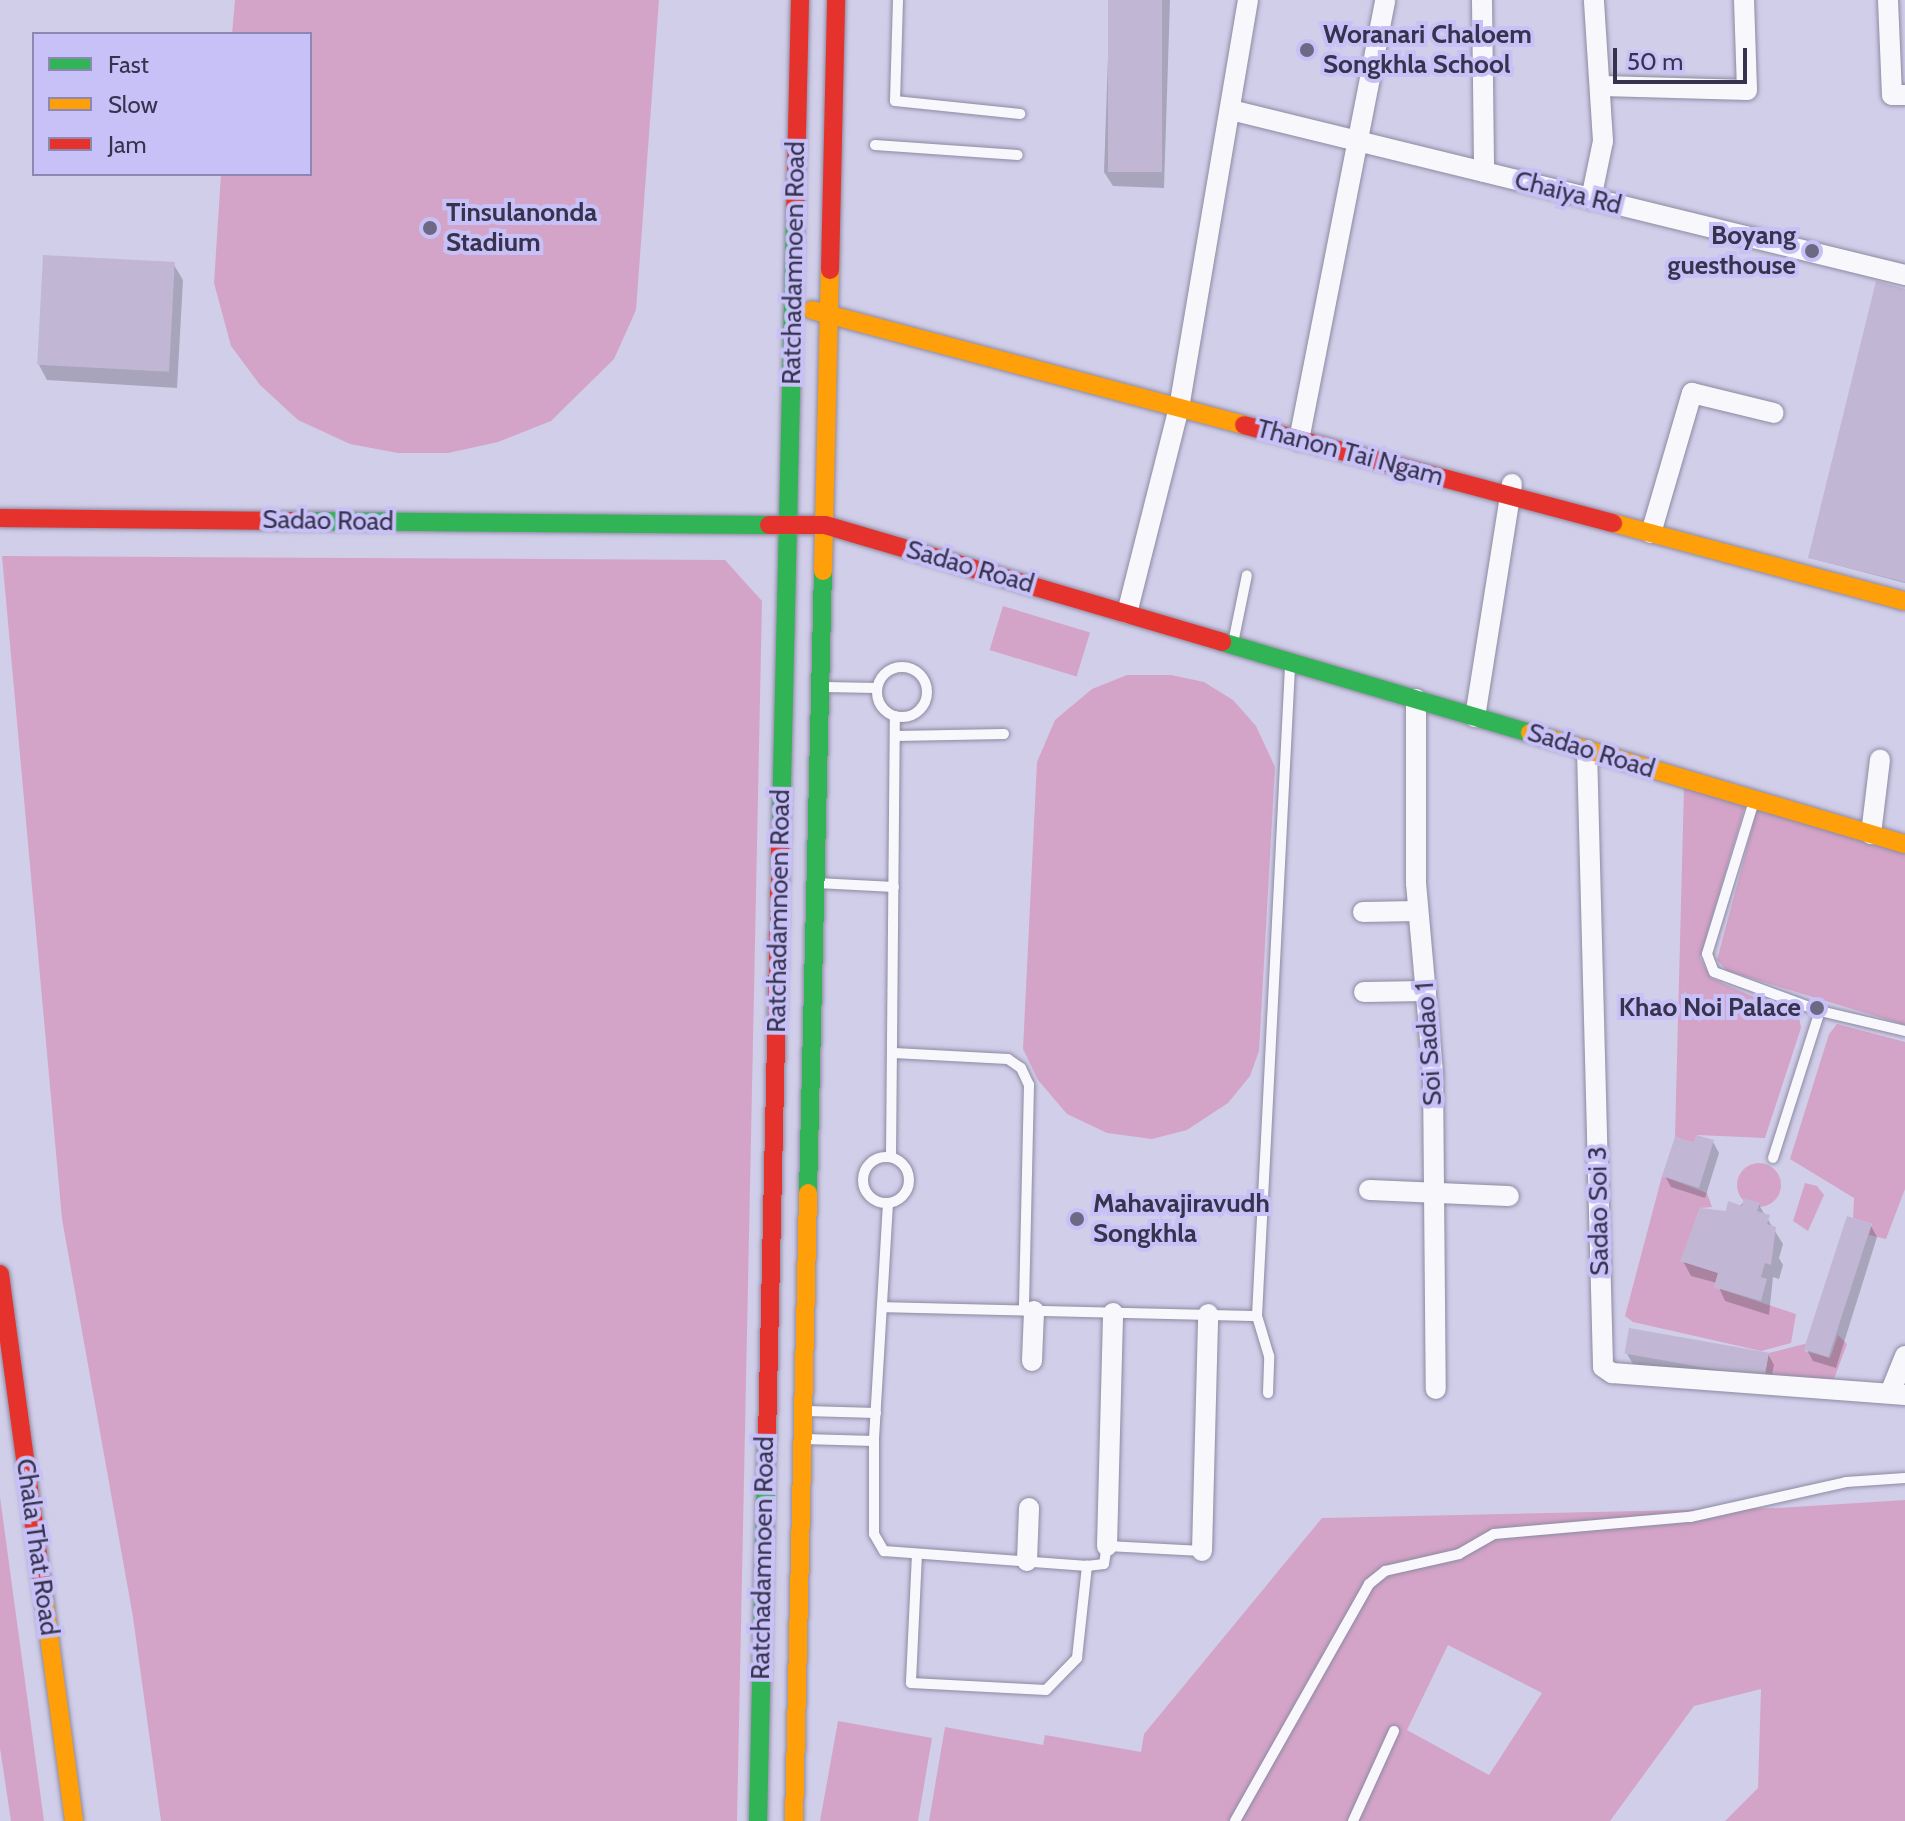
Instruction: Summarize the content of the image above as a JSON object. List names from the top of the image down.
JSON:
{
  "streets": {
    "street": [
      "Chaiya Rd",
      "Ratchadamnoen Road",
      "Thanon Tai Ngam",
      "Sadao Road",
      "Soi Sadao 1",
      "Sadao Soi 3",
      "Chala That Road"
    ]
  },
  "crossings": [
    ["Ratchadamnoen Road", "Thanon Tai Ngam"],
    ["Ratchadamnoen Road", "Sadao Road"],
    ["Sadao Road", "Soi Sadao 1"],
    ["Sadao Road", "Sadao Soi 3"]
  ],
  "places": [
    "Woranari Chaloem Songkhla School",
    "Tinsulanonda Stadium",
    "Boyang guesthouse",
    "Khao Noi Palace",
    "Mahavajiravudh Songkhla"
  ],
  "legend": ["Fast", "Slow", "Jam"],
  "scale_bar": "50 m"
}
